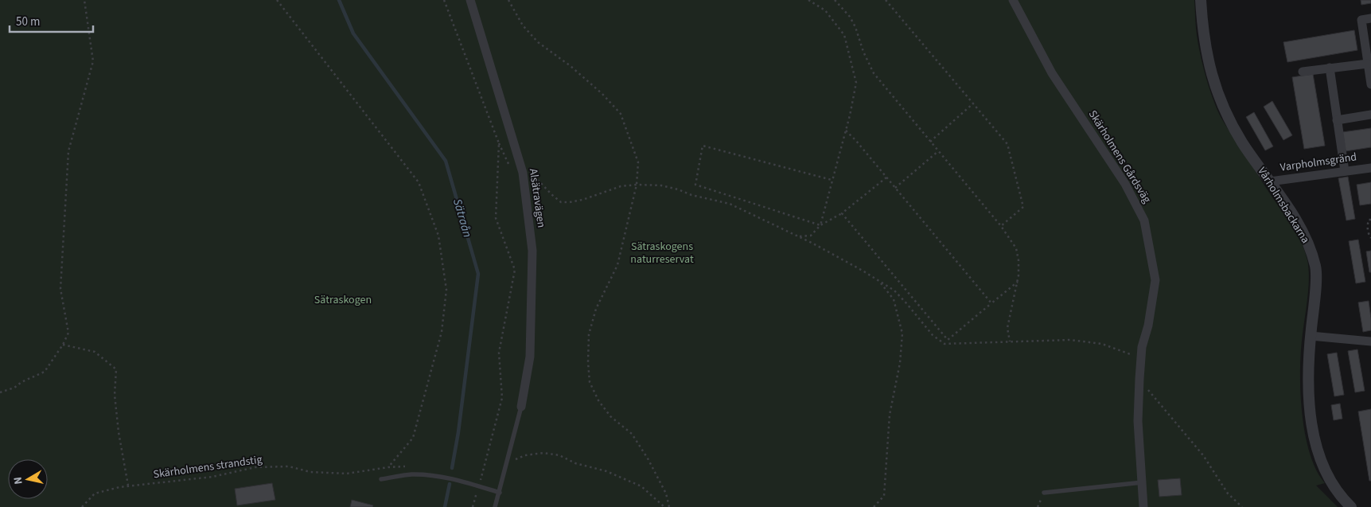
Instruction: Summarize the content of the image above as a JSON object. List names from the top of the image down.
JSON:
{
  "streets": {
    "street": [
      "Skärholmens Gårdsväg",
      "Varpholmsgränd",
      "Alsätravägen",
      "Vårholmsbackarna"
    ],
    "path": ["Skärholmens strandstig"]
  },
  "crossings": [
    ["Varpholmsgränd", "Vårholmsbackarna"]
  ],
  "water": ["Sätraån"],
  "parks": ["Sätraskogens naturreservat", "Sätraskogen"],
  "scale_bar": "50 m",
  "north": "left"
}
